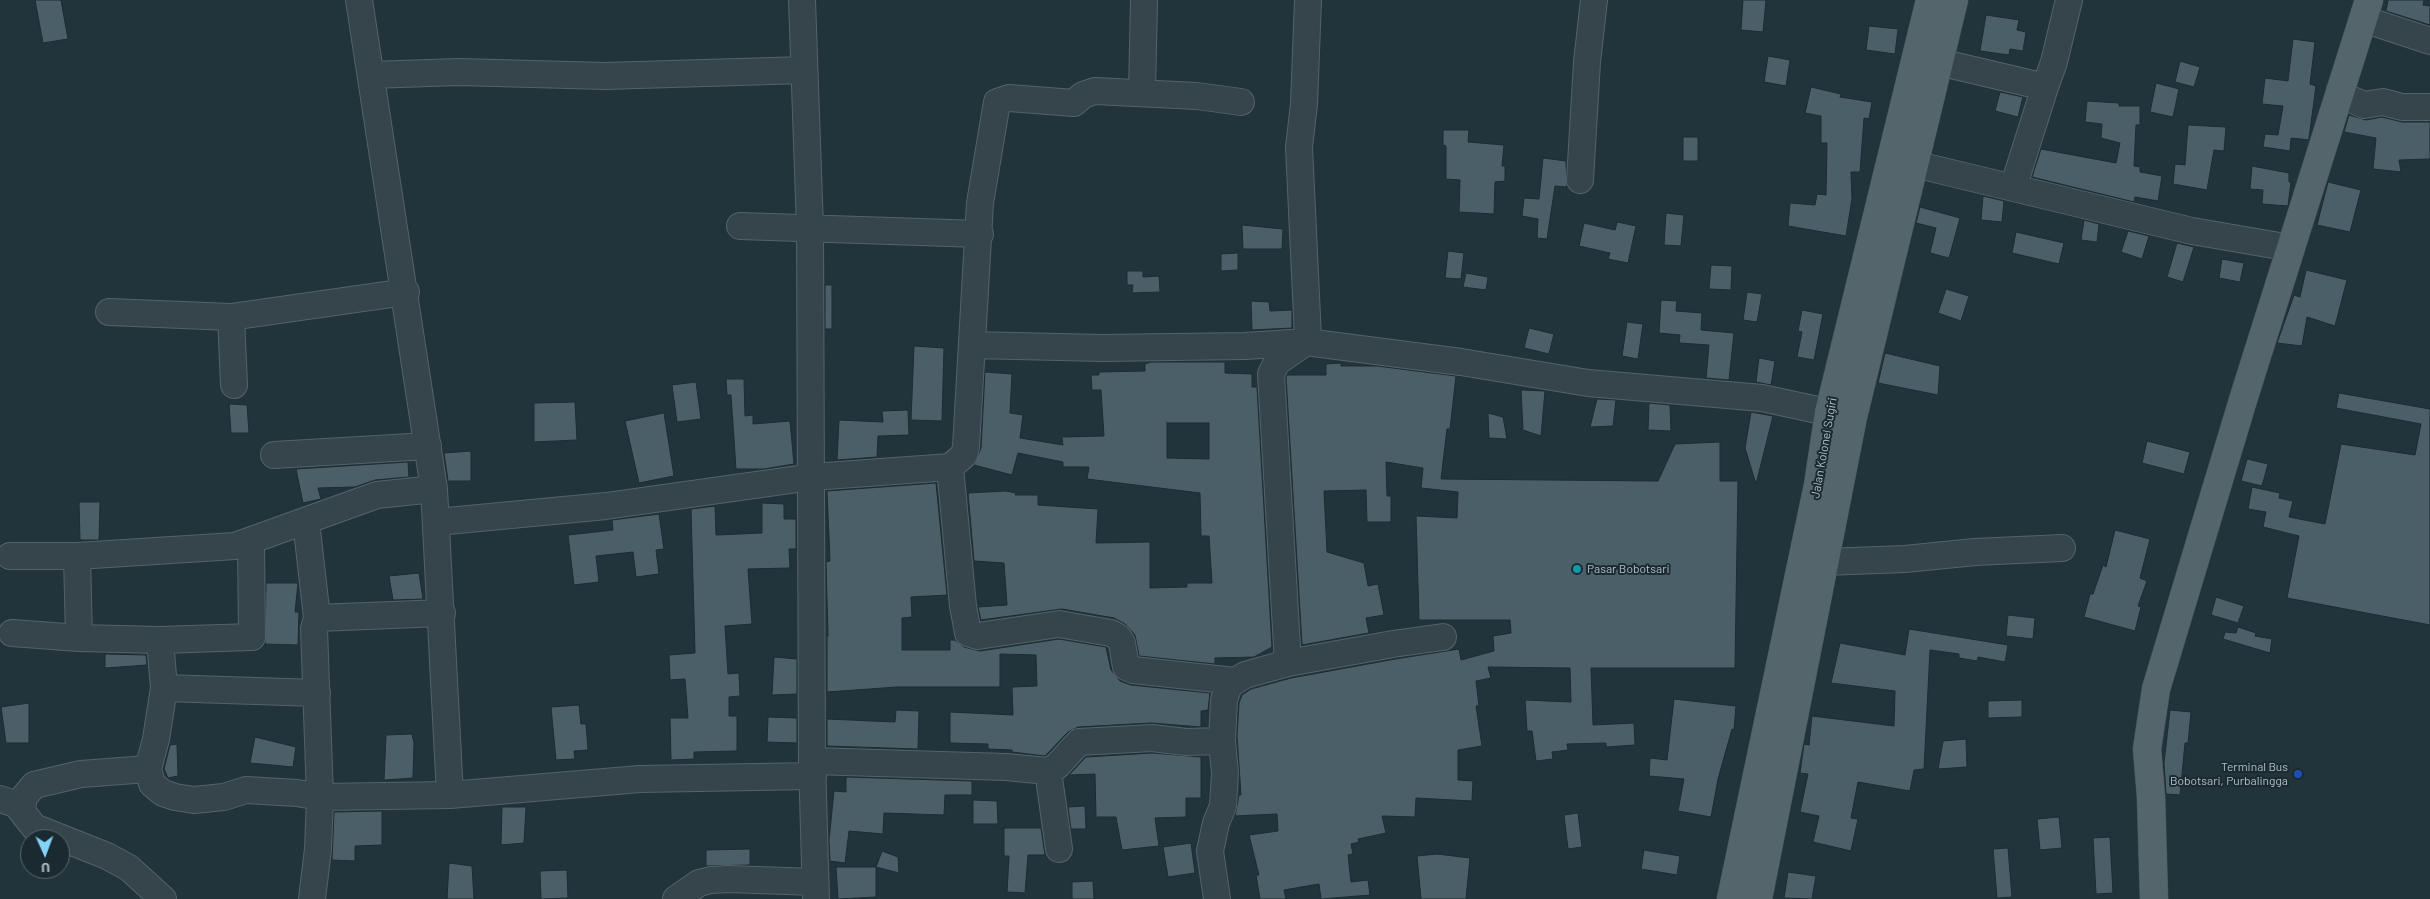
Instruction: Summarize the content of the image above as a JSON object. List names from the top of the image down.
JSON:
{
  "streets": {
    "main road": ["Jalan Kolonel Sugiri"]
  },
  "places": ["Pasar Bobotsari", "Terminal Bus Bobotsari, Purbalingga"],
  "north": "bottom"
}
